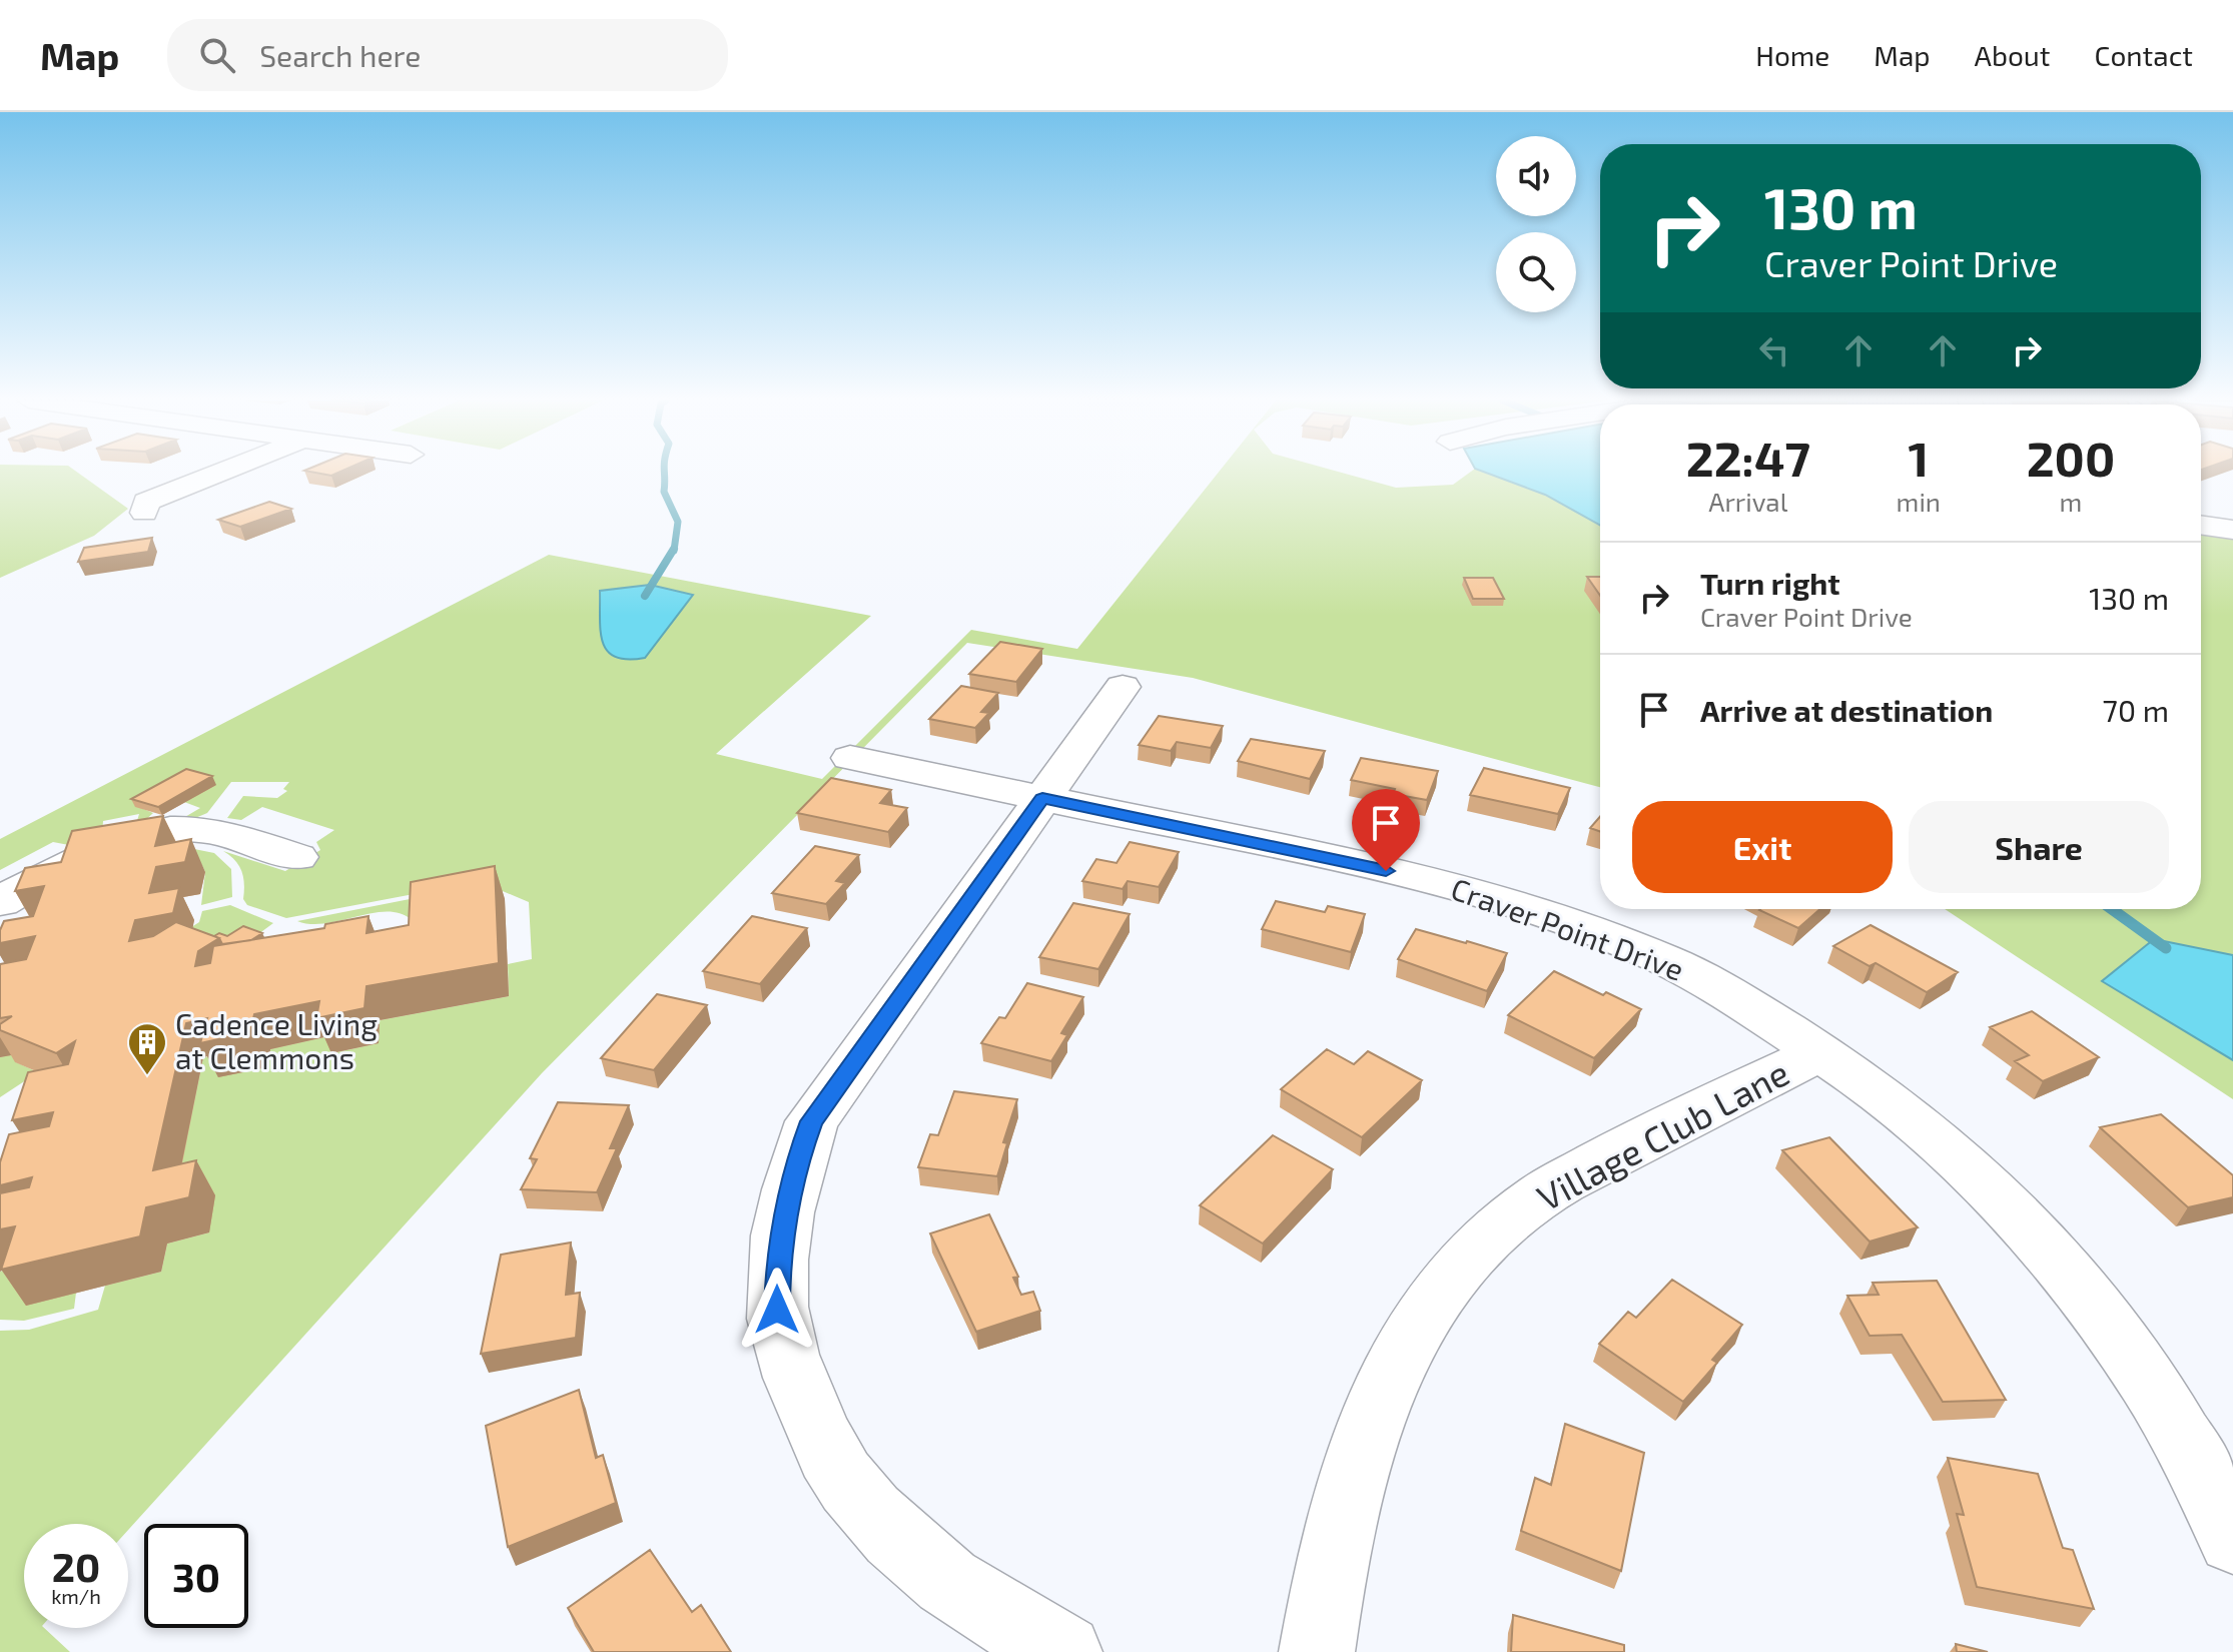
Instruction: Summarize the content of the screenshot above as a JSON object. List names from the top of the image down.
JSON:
{
  "streets": {
    "street": ["Craver Point Drive", "Village Club Lane"]
  },
  "crossings": [
    ["Craver Point Drive", "Village Club Lane"]
  ],
  "places": {
    "building": ["Cadence Living at Clemmons"]
  },
  "page": {
    "header": "Map",
    "search": "Search here",
    "nav": [
      "Home",
      "Map",
      "About",
      "Contact"
    ],
    "turn": ["130 m", "Craver Point Drive"],
    "eta": [
      "22:47",
      "Arrival",
      "1",
      "min",
      "200",
      "m"
    ],
    "list": [
      {
        "name": "Turn right",
        "note": "Craver Point Drive",
        "value": "130 m"
      },
      {
        "name": "Arrive at destination",
        "value": "70 m"
      }
    ],
    "buttons": ["Exit", "Share"],
    "speed": "20 km/h",
    "limit": "30"
  }
}
